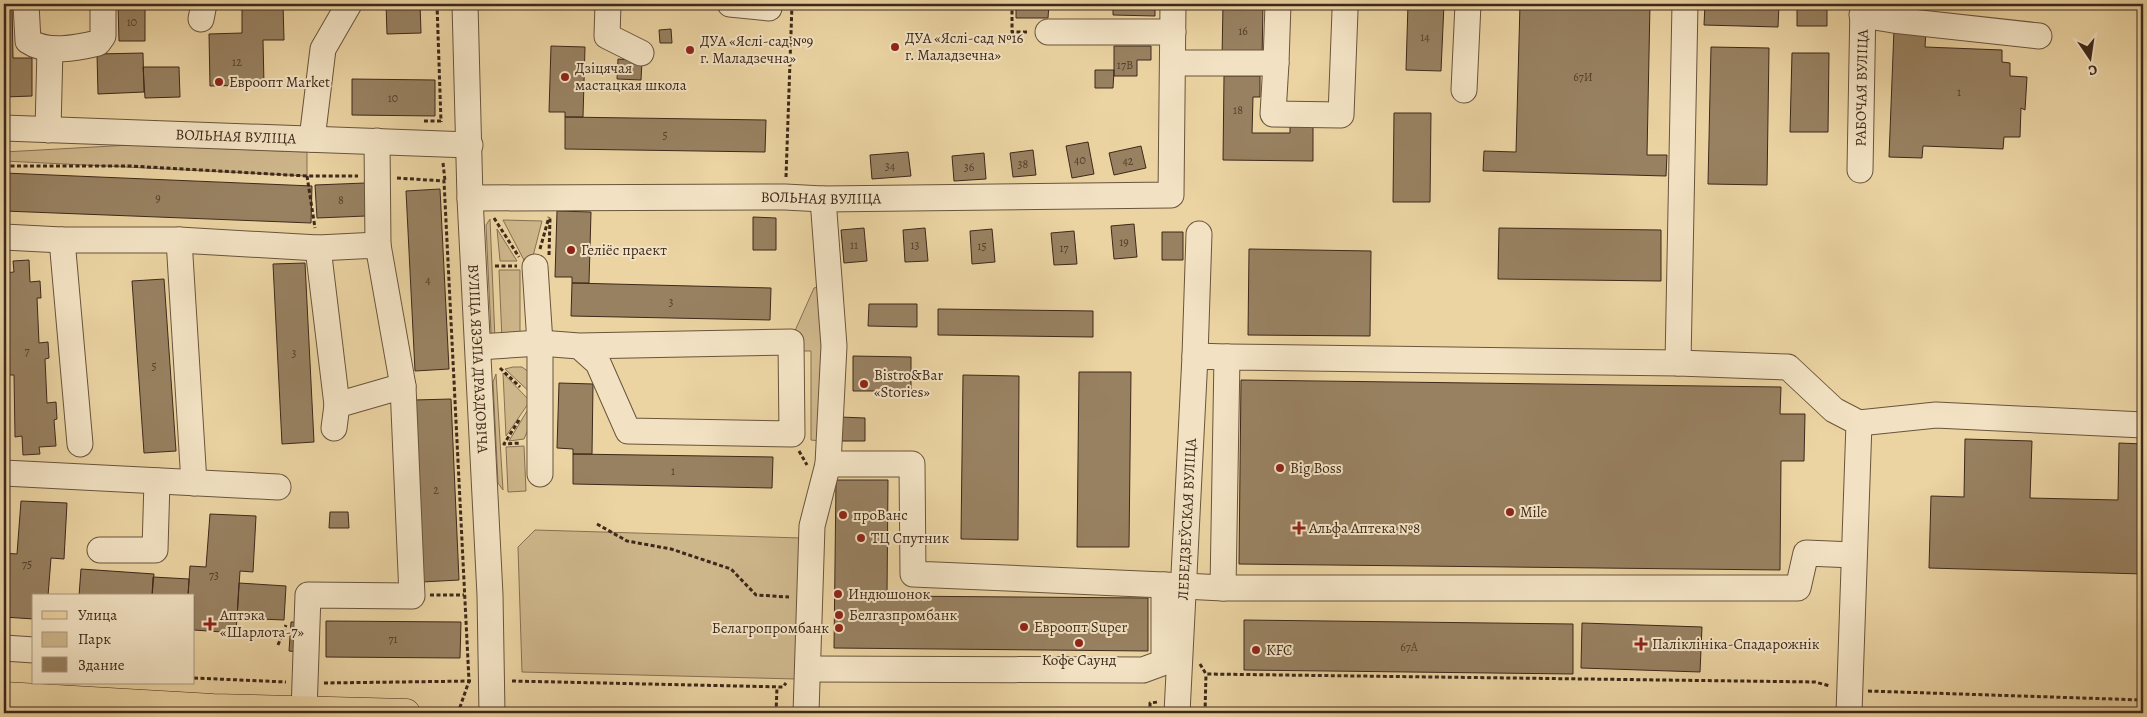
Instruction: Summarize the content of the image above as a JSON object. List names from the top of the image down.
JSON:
{
  "streets": {
    "street": [
      "РАБОЧАЯ ВУЛІЦА",
      "ВОЛЬНАЯ ВУЛІЦА",
      "ВУЛІЦА ЯЗЭПА ДРАЗДОВІЧА",
      "ЛЕБЕДЗЕЎСКАЯ ВУЛІЦА"
    ]
  },
  "crossings": [
    ["ВОЛЬНАЯ ВУЛІЦА", "ВУЛІЦА ЯЗЭПА ДРАЗДОВІЧА"]
  ],
  "places": {
    "other": [
      "ДУА «Яслі-сад №16 г. Маладзечна»",
      "ДУА «Яслі-сад №9 г. Маладзечна»",
      "Дзіцячая мастацкая школа",
      "Евроопт Market",
      "Геліёс праект",
      "Bistro&Bar «Stories»",
      "Big Boss",
      "Mile",
      "проВанс",
      "ТЦ Спутник",
      "Индюшонок",
      "Белгазпромбанк",
      "Евроопт Super",
      "Белагропромбанк",
      "Кофе Саунд",
      "KFC"
    ],
    "health": ["Альфа Аптека №8", "Аптэка «Шарлота-7»", "Паліклініка-Спадарожнік"]
  },
  "house_numbers": [
    "10",
    "16",
    "14",
    "12",
    "17В",
    "67И",
    "1",
    "10",
    "18",
    "5",
    "40",
    "42",
    "38",
    "34",
    "36",
    "9",
    "8",
    "19",
    "11",
    "13",
    "15",
    "17",
    "4",
    "3",
    "7",
    "3",
    "5",
    "1",
    "2",
    "75",
    "73",
    "71",
    "67А"
  ],
  "legend": ["Улица", "Парк", "Здание"],
  "north": "bottom"
}
